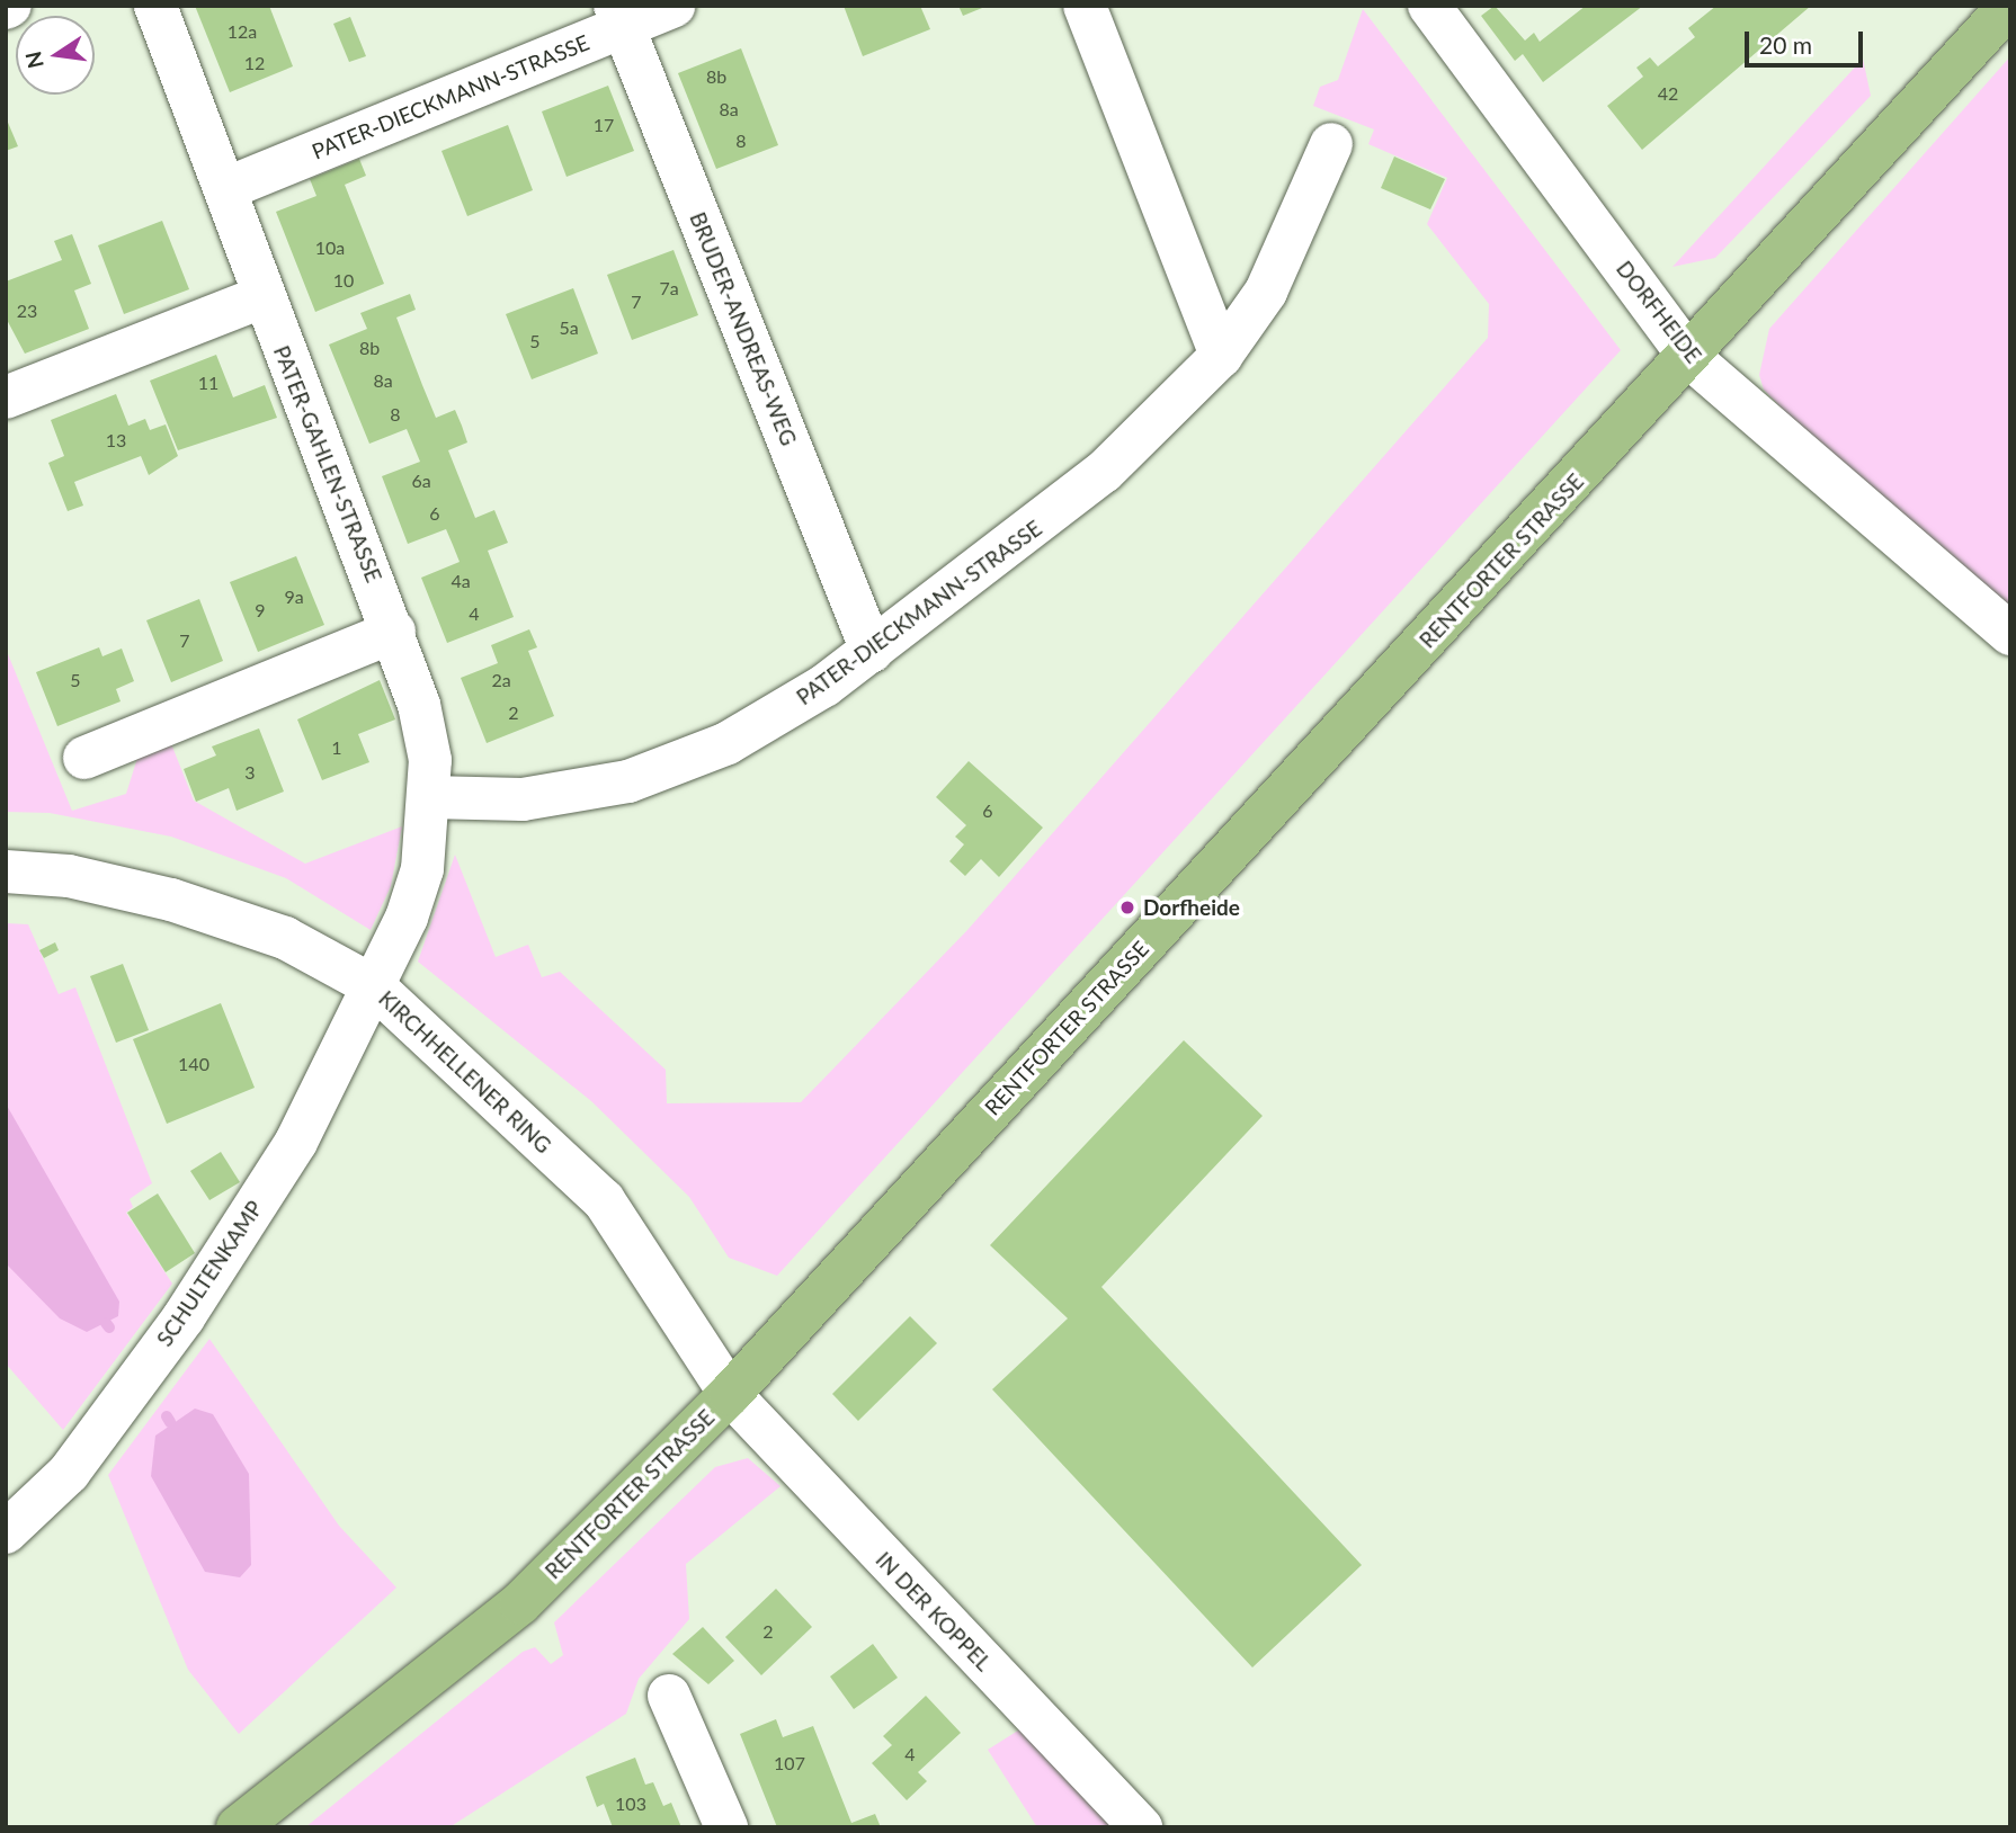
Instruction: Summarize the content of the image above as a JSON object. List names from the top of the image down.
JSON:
{
  "streets": {
    "main road": ["RENTFORTER STRASSE"],
    "street": [
      "PATER-DIECKMANN-STRASSE",
      "DORFHEIDE",
      "BRUDER-ANDREAS-WEG",
      "PATER-GAHLEN-STRASSE",
      "KIRCHHELLENER RING",
      "SCHULTENKAMP",
      "IN DER KOPPEL"
    ]
  },
  "crossings": [
    ["PATER-DIECKMANN-STRASSE", "BRUDER-ANDREAS-WEG"],
    ["PATER-DIECKMANN-STRASSE", "PATER-GAHLEN-STRASSE"],
    ["DORFHEIDE", "RENTFORTER STRASSE"],
    ["PATER-GAHLEN-STRASSE", "KIRCHHELLENER RING"],
    ["PATER-GAHLEN-STRASSE", "SCHULTENKAMP"],
    ["RENTFORTER STRASSE", "KIRCHHELLENER RING"],
    ["RENTFORTER STRASSE", "IN DER KOPPEL"],
    ["KIRCHHELLENER RING", "SCHULTENKAMP"],
    ["KIRCHHELLENER RING", "IN DER KOPPEL"]
  ],
  "places": ["Dorfheide"],
  "house_numbers": [
    "12a",
    "12",
    "8b",
    "42",
    "8a",
    "17",
    "8",
    "10a",
    "10",
    "7a",
    "7",
    "23",
    "5a",
    "5",
    "8b",
    "8a",
    "11",
    "8",
    "13",
    "6a",
    "6",
    "4a",
    "9a",
    "9",
    "4",
    "7",
    "5",
    "2a",
    "2",
    "1",
    "3",
    "6",
    "140",
    "2",
    "4",
    "107",
    "103"
  ],
  "scale_bar": "20 m",
  "north": "left"
}
